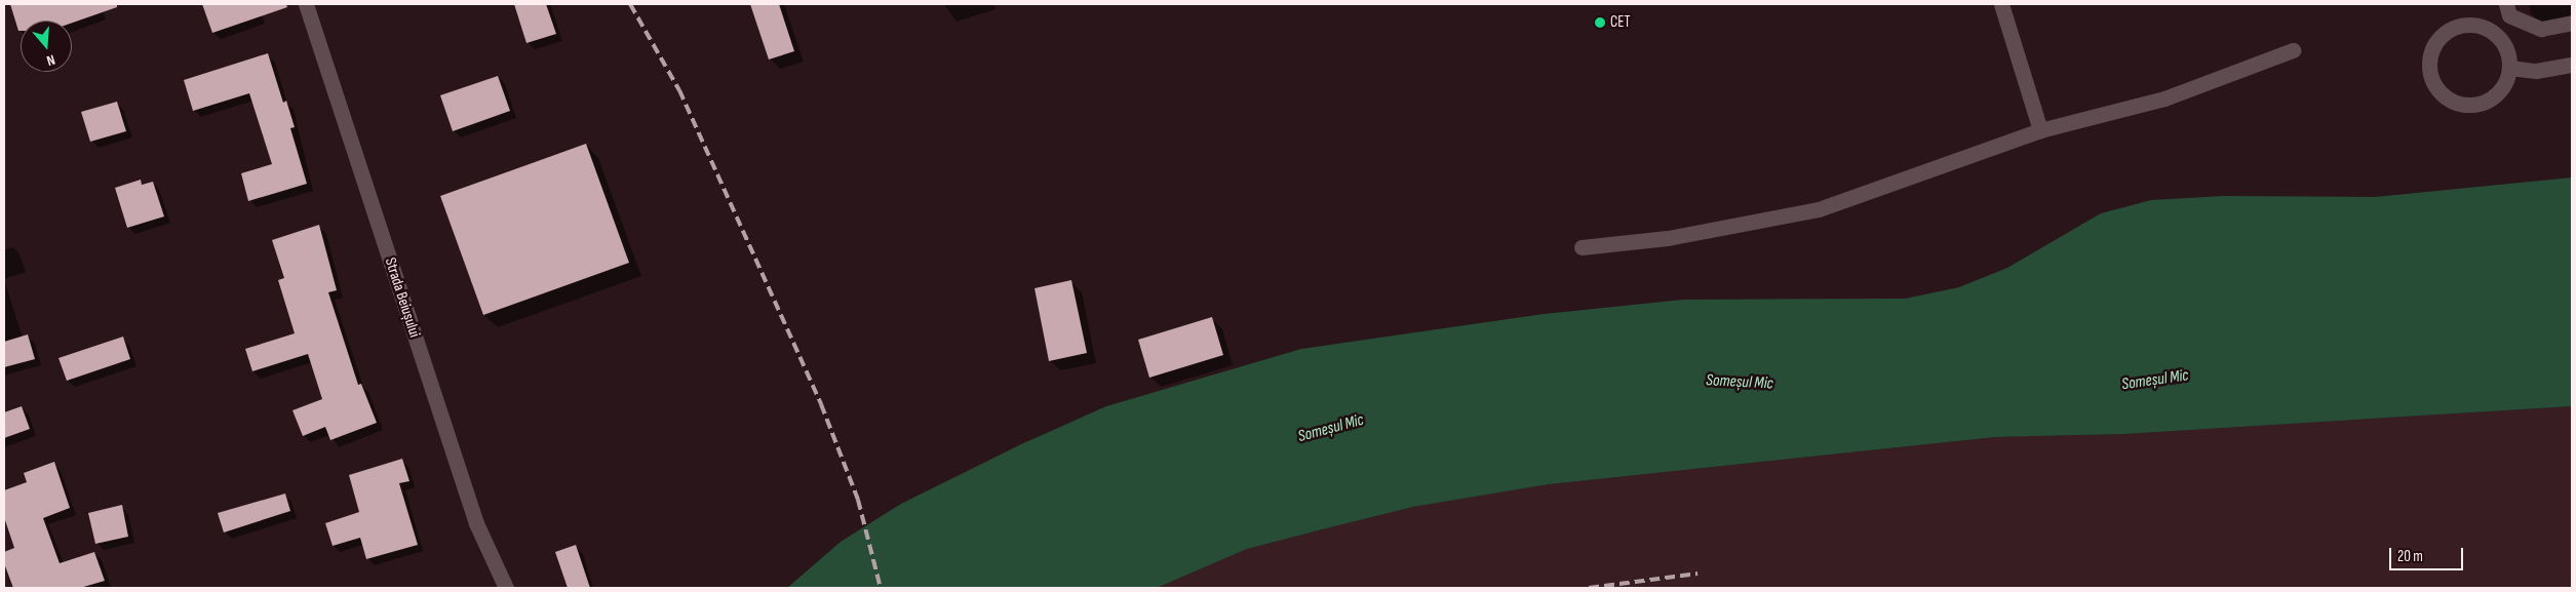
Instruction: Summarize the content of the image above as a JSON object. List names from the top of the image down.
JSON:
{
  "streets": {
    "street": ["Strada Beiușului"]
  },
  "water": ["Someșul Mic"],
  "places": ["CET"],
  "scale_bar": "20 m",
  "north": "bottom"
}
